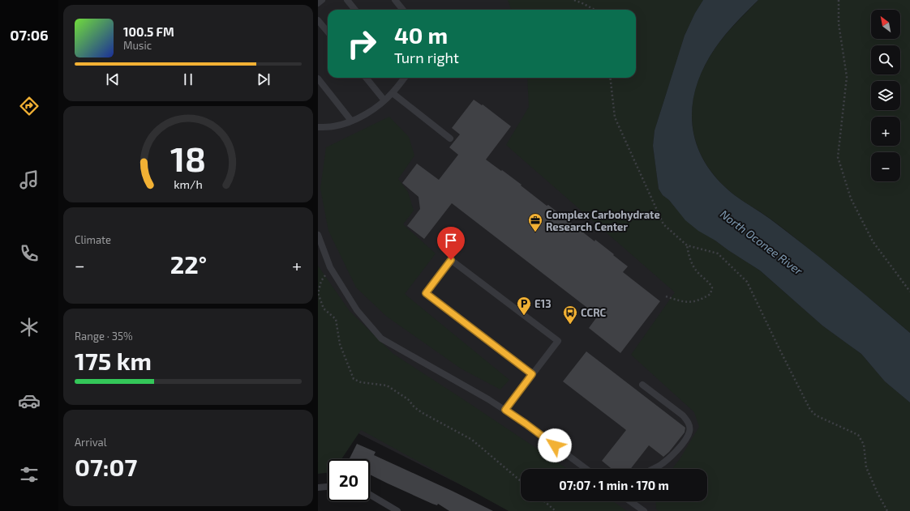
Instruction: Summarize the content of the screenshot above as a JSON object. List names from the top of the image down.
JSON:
{
  "water": ["North Oconee River"],
  "places": {
    "office": ["Complex Carbohydrate Research Center"],
    "parking": ["E13"],
    "bus stop": ["CCRC"]
  },
  "north": "top left",
  "page": {
    "tabs": "07:06",
    "map_buttons": ["+", "−"],
    "turn": ["40 m", "Turn right"],
    "song": ["100.5 FM", "Music"],
    "tile": [
      "Climate",
      ["Range · 35%", "175 km"],
      ["Arrival", "07:07"]
    ],
    "heat": ["−", "22°", "+"],
    "limit": "20",
    "trip": "07:07 · 1 min · 170 m",
    "gauge": ["18", "km/h"]
  }
}
